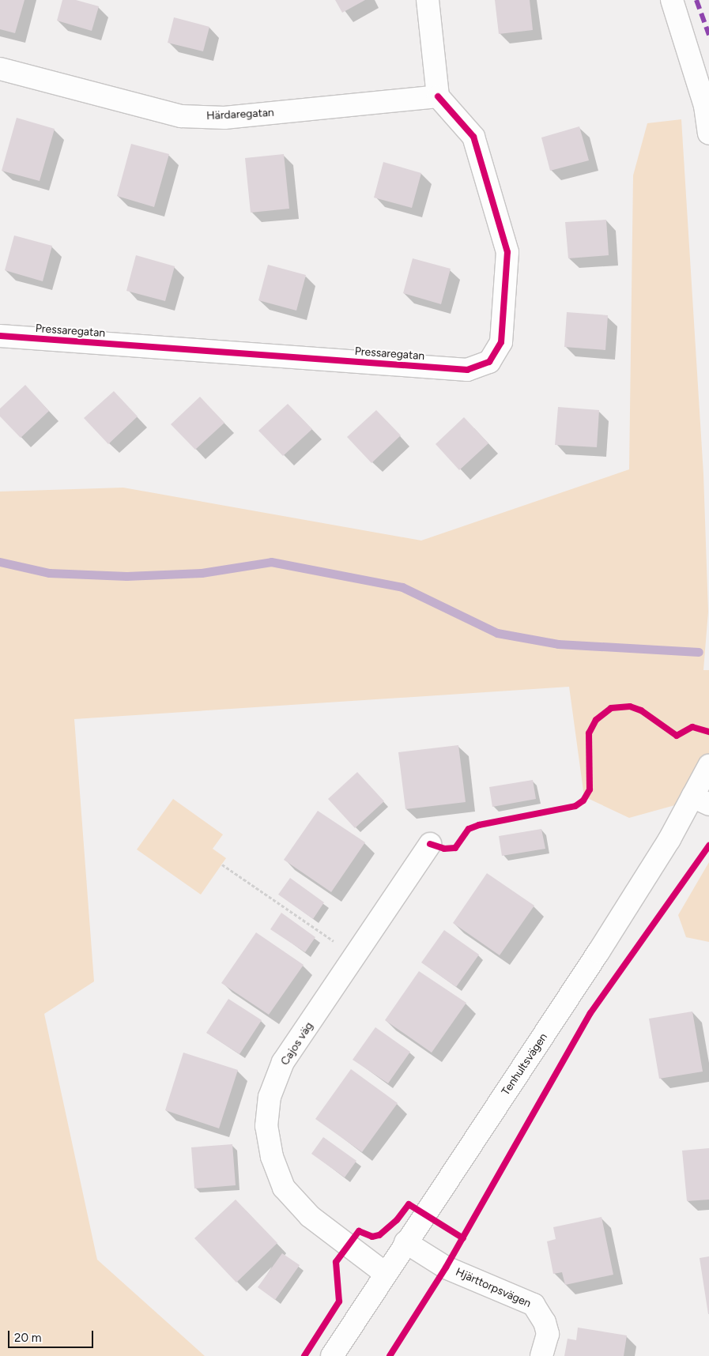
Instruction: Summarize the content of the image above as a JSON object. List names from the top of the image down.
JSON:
{
  "streets": {
    "street": [
      "Härdaregatan",
      "Pressaregatan",
      "Cajos väg",
      "Tenhultsvägen",
      "Hjärttorpsvägen"
    ]
  },
  "crossings": [
    ["Härdaregatan", "Pressaregatan"],
    ["Cajos väg", "Tenhultsvägen"],
    ["Tenhultsvägen", "Hjärttorpsvägen"]
  ],
  "scale_bar": "20 m"
}
